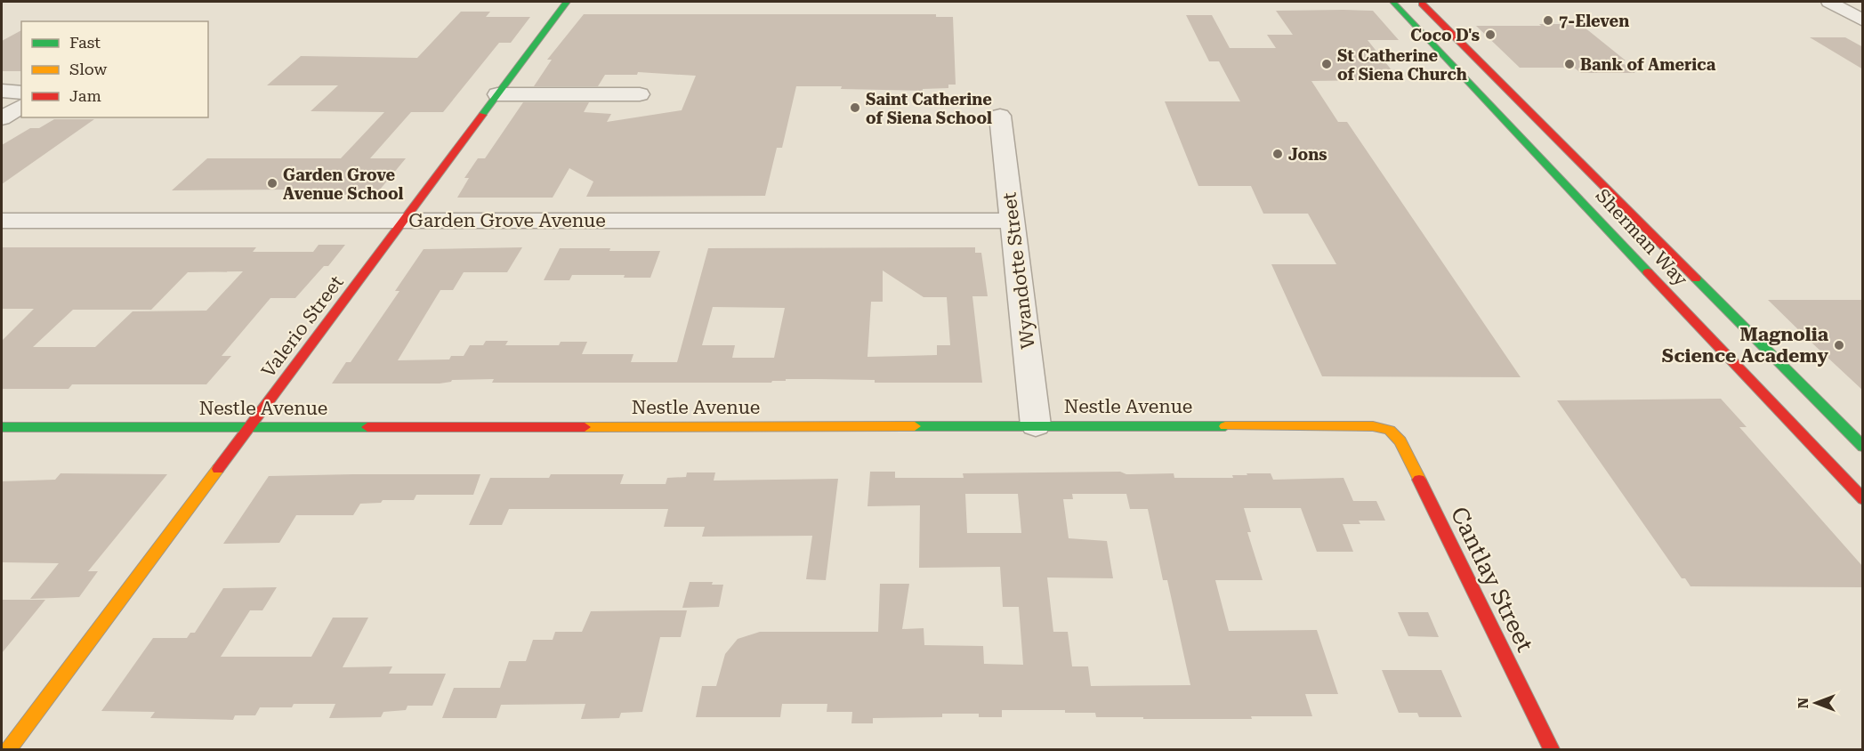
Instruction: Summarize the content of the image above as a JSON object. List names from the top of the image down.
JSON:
{
  "streets": {
    "street": [
      "Garden Grove Avenue",
      "Sherman Way",
      "Wyandotte Street",
      "Valerio Street",
      "Nestle Avenue",
      "Cantlay Street"
    ]
  },
  "crossings": [
    ["Garden Grove Avenue", "Wyandotte Street"],
    ["Garden Grove Avenue", "Valerio Street"],
    ["Wyandotte Street", "Nestle Avenue"],
    ["Valerio Street", "Nestle Avenue"],
    ["Nestle Avenue", "Cantlay Street"]
  ],
  "places": [
    "7-Eleven",
    "Coco D's",
    "St Catherine of Siena Church",
    "Bank of America",
    "Saint Catherine of Siena School",
    "Jons",
    "Garden Grove Avenue School",
    "Magnolia Science Academy"
  ],
  "legend": ["Fast", "Slow", "Jam"],
  "north": "left"
}
